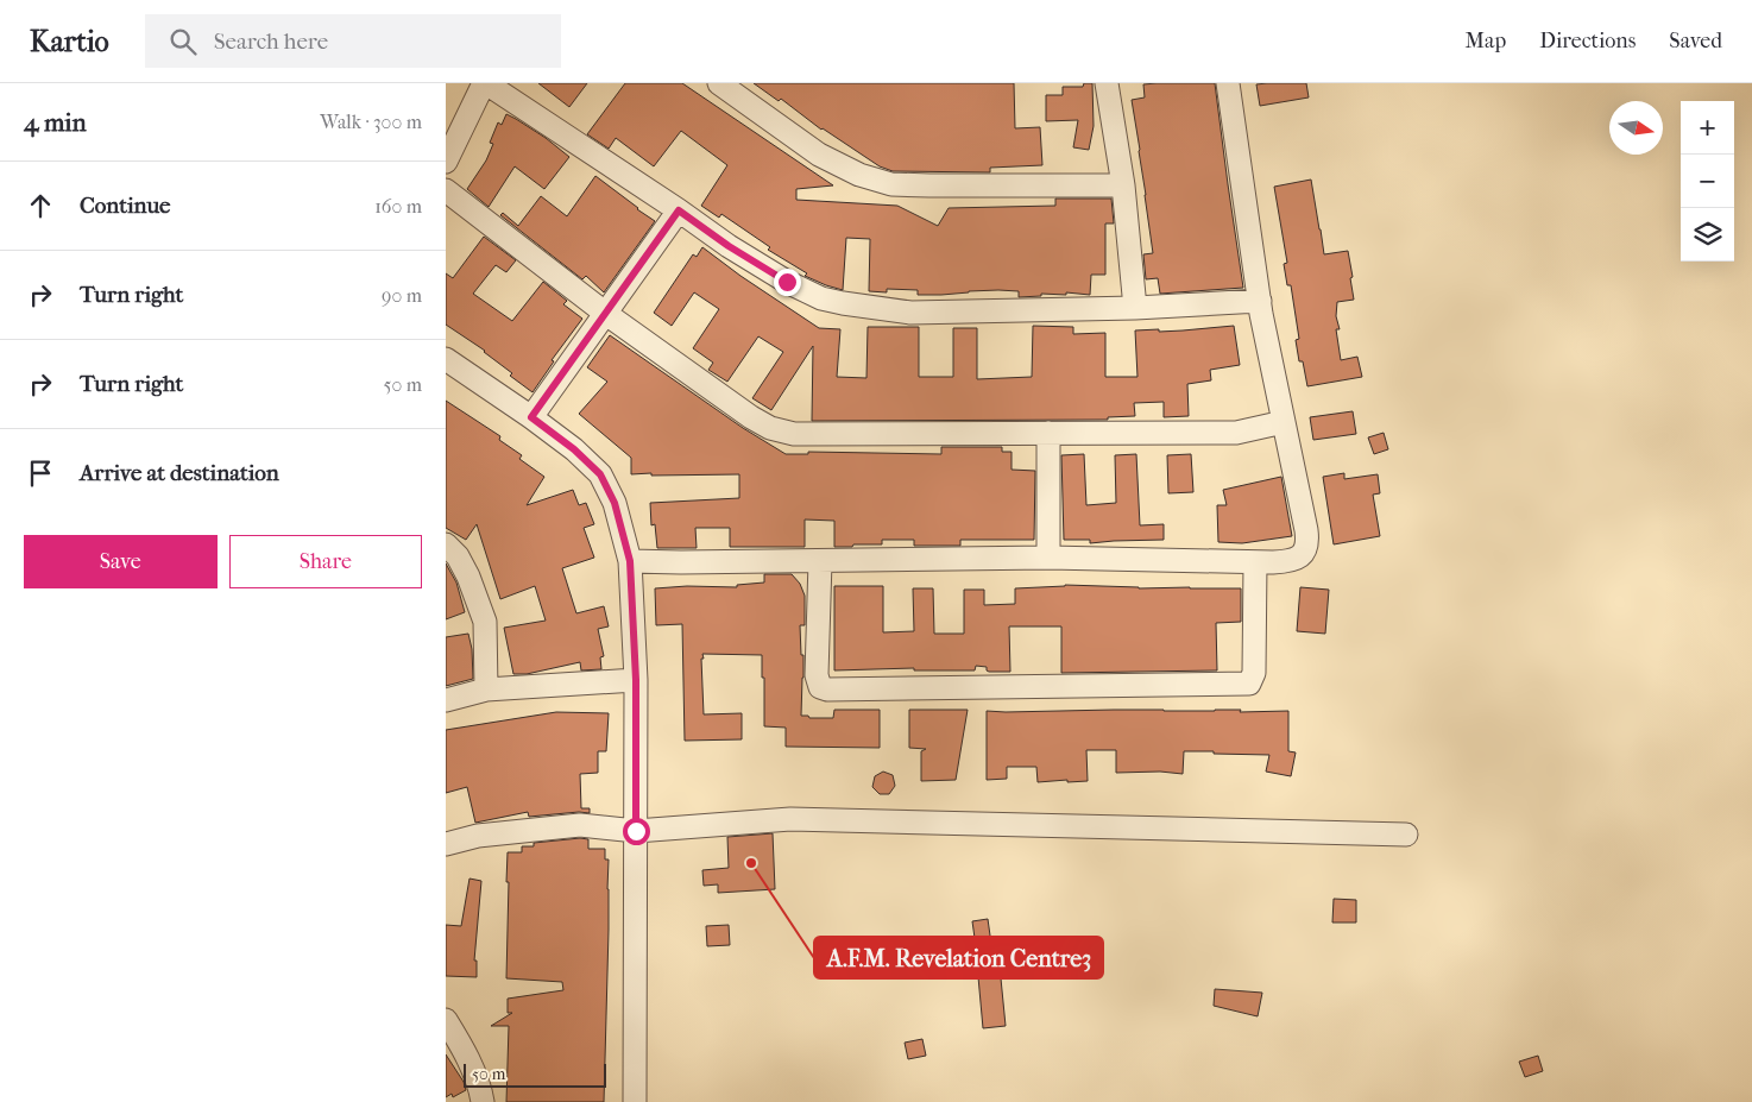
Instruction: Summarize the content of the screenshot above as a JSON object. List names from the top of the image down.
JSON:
{
  "places": ["A.F.M. Revelation Centre3"],
  "scale_bar": "50 m",
  "north": "right",
  "page": {
    "header": "Kartio",
    "search": "Search here",
    "nav": ["Map", "Directions", "Saved"],
    "heading": ["4 min", "Walk · 300 m"],
    "map_buttons": ["+", "−"],
    "list": [
      ["Continue", "160 m"],
      ["Turn right", "90 m"],
      ["Turn right", "50 m"],
      "Arrive at destination"
    ],
    "buttons": ["Save", "Share"],
    "scale": "50 m"
  }
}
